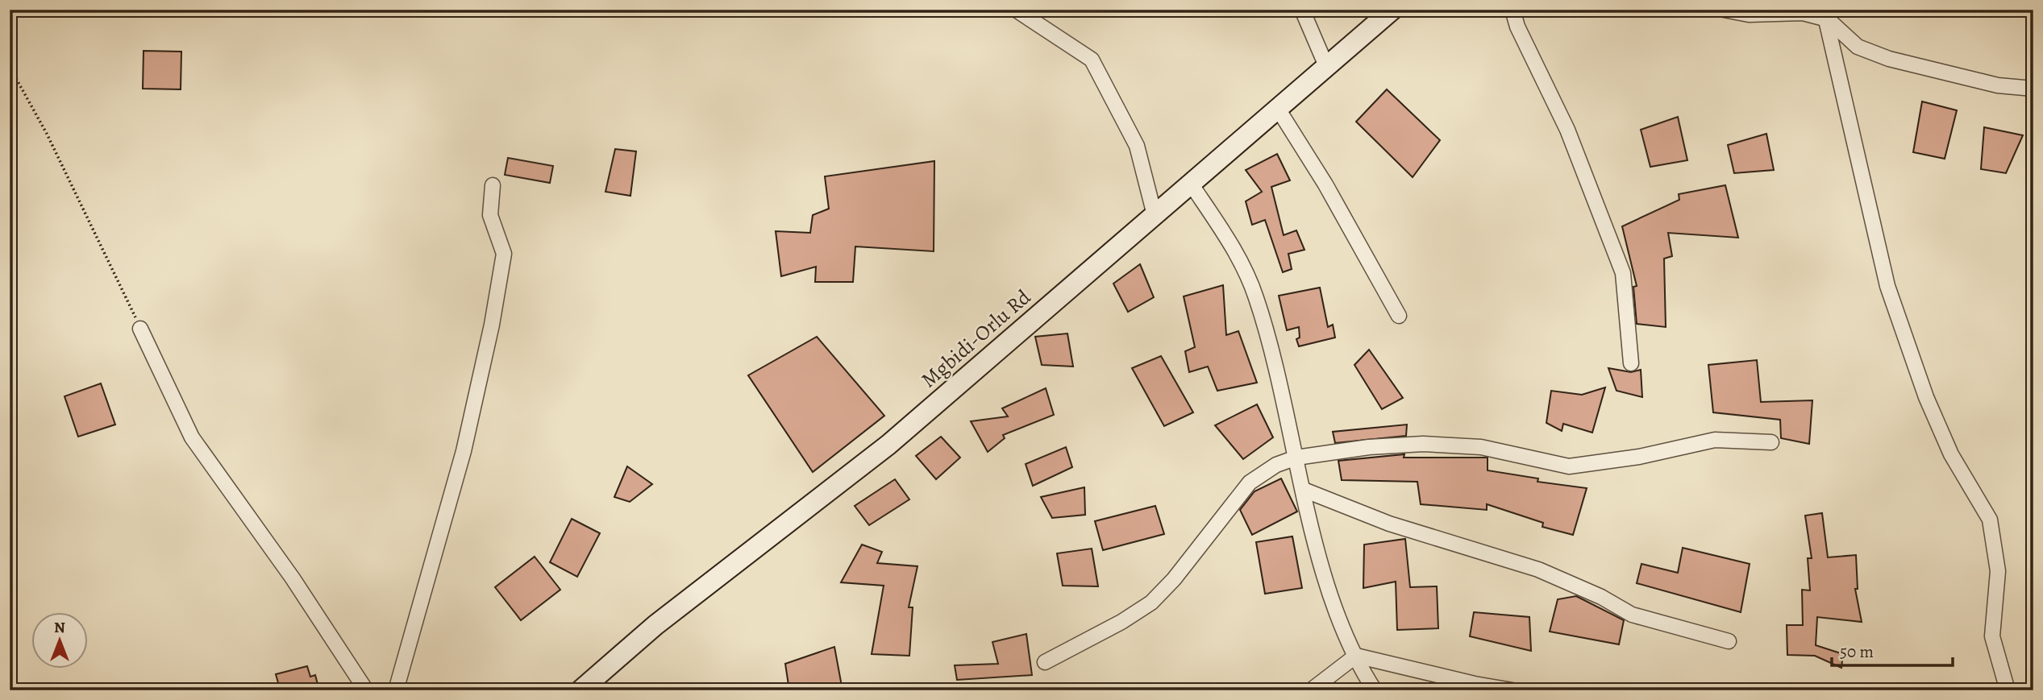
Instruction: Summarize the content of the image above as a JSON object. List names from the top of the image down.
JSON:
{
  "streets": {
    "main road": ["Mgbidi-Orlu Rd"]
  },
  "scale_bar": "50 m",
  "north": "top"
}
